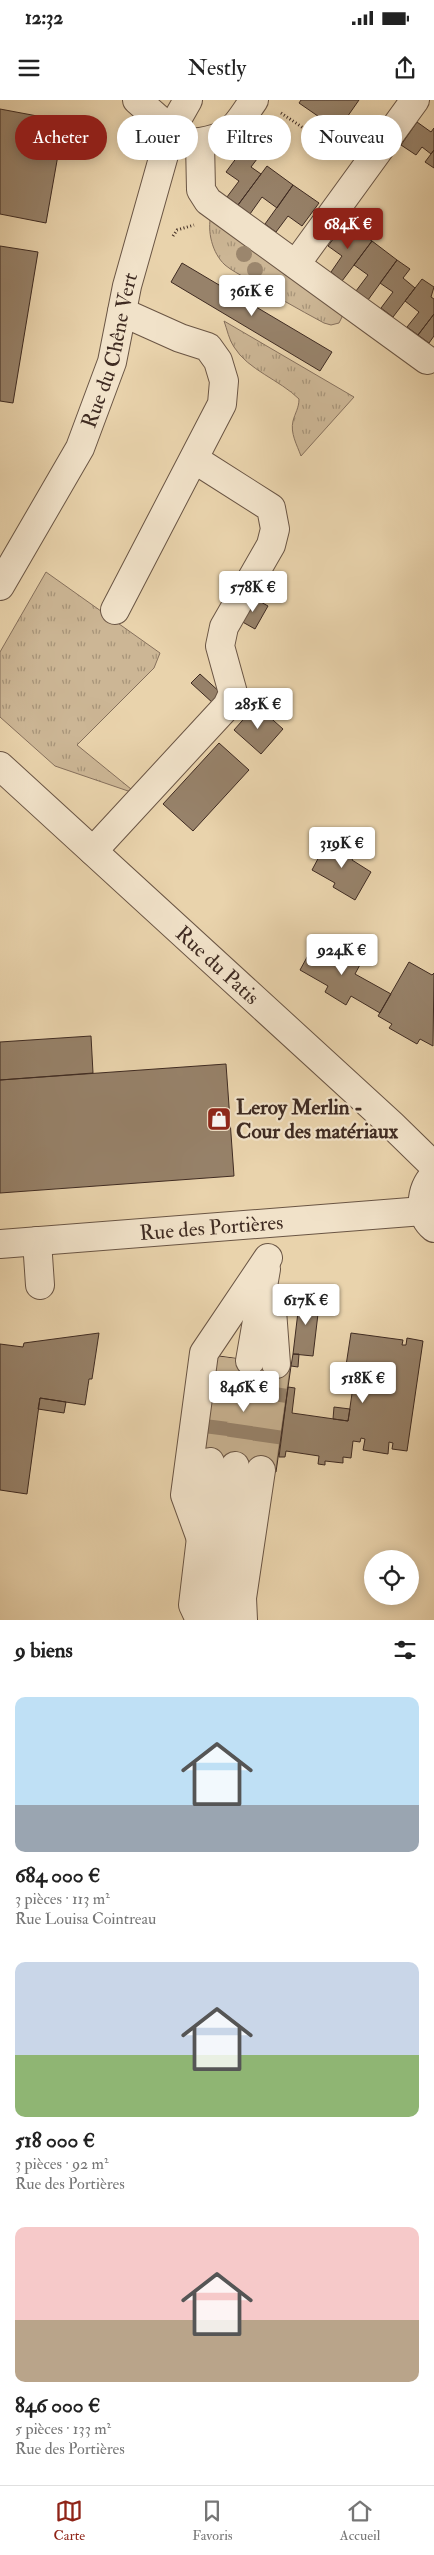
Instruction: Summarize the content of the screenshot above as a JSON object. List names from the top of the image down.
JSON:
{
  "streets": {
    "street": ["Rue du Chêne Vert", "Rue du Patis", "Rue des Portières"]
  },
  "places": {
    "shop": ["Leroy Merlin - Cour des matériaux"]
  },
  "page": {
    "status": "12:32",
    "header": "Nestly",
    "chip": [
      "Acheter",
      "Louer",
      "Filtres",
      "Nouveau"
    ],
    "price": [
      "684K €",
      "361K €",
      "578K €",
      "285K €",
      "319K €",
      "924K €",
      "617K €",
      "518K €",
      "846K €"
    ],
    "heading": "9 biens",
    "list": [
      {
        "name": "684 000 €",
        "note": "3 pièces · 113 m² · Rue Louisa Cointreau"
      },
      {
        "name": "518 000 €",
        "note": "3 pièces · 92 m² · Rue des Portières"
      },
      {
        "name": "846 000 €",
        "note": "5 pièces · 133 m² · Rue des Portières"
      }
    ],
    "tabs": ["Carte", "Favoris", "Accueil"]
  }
}
